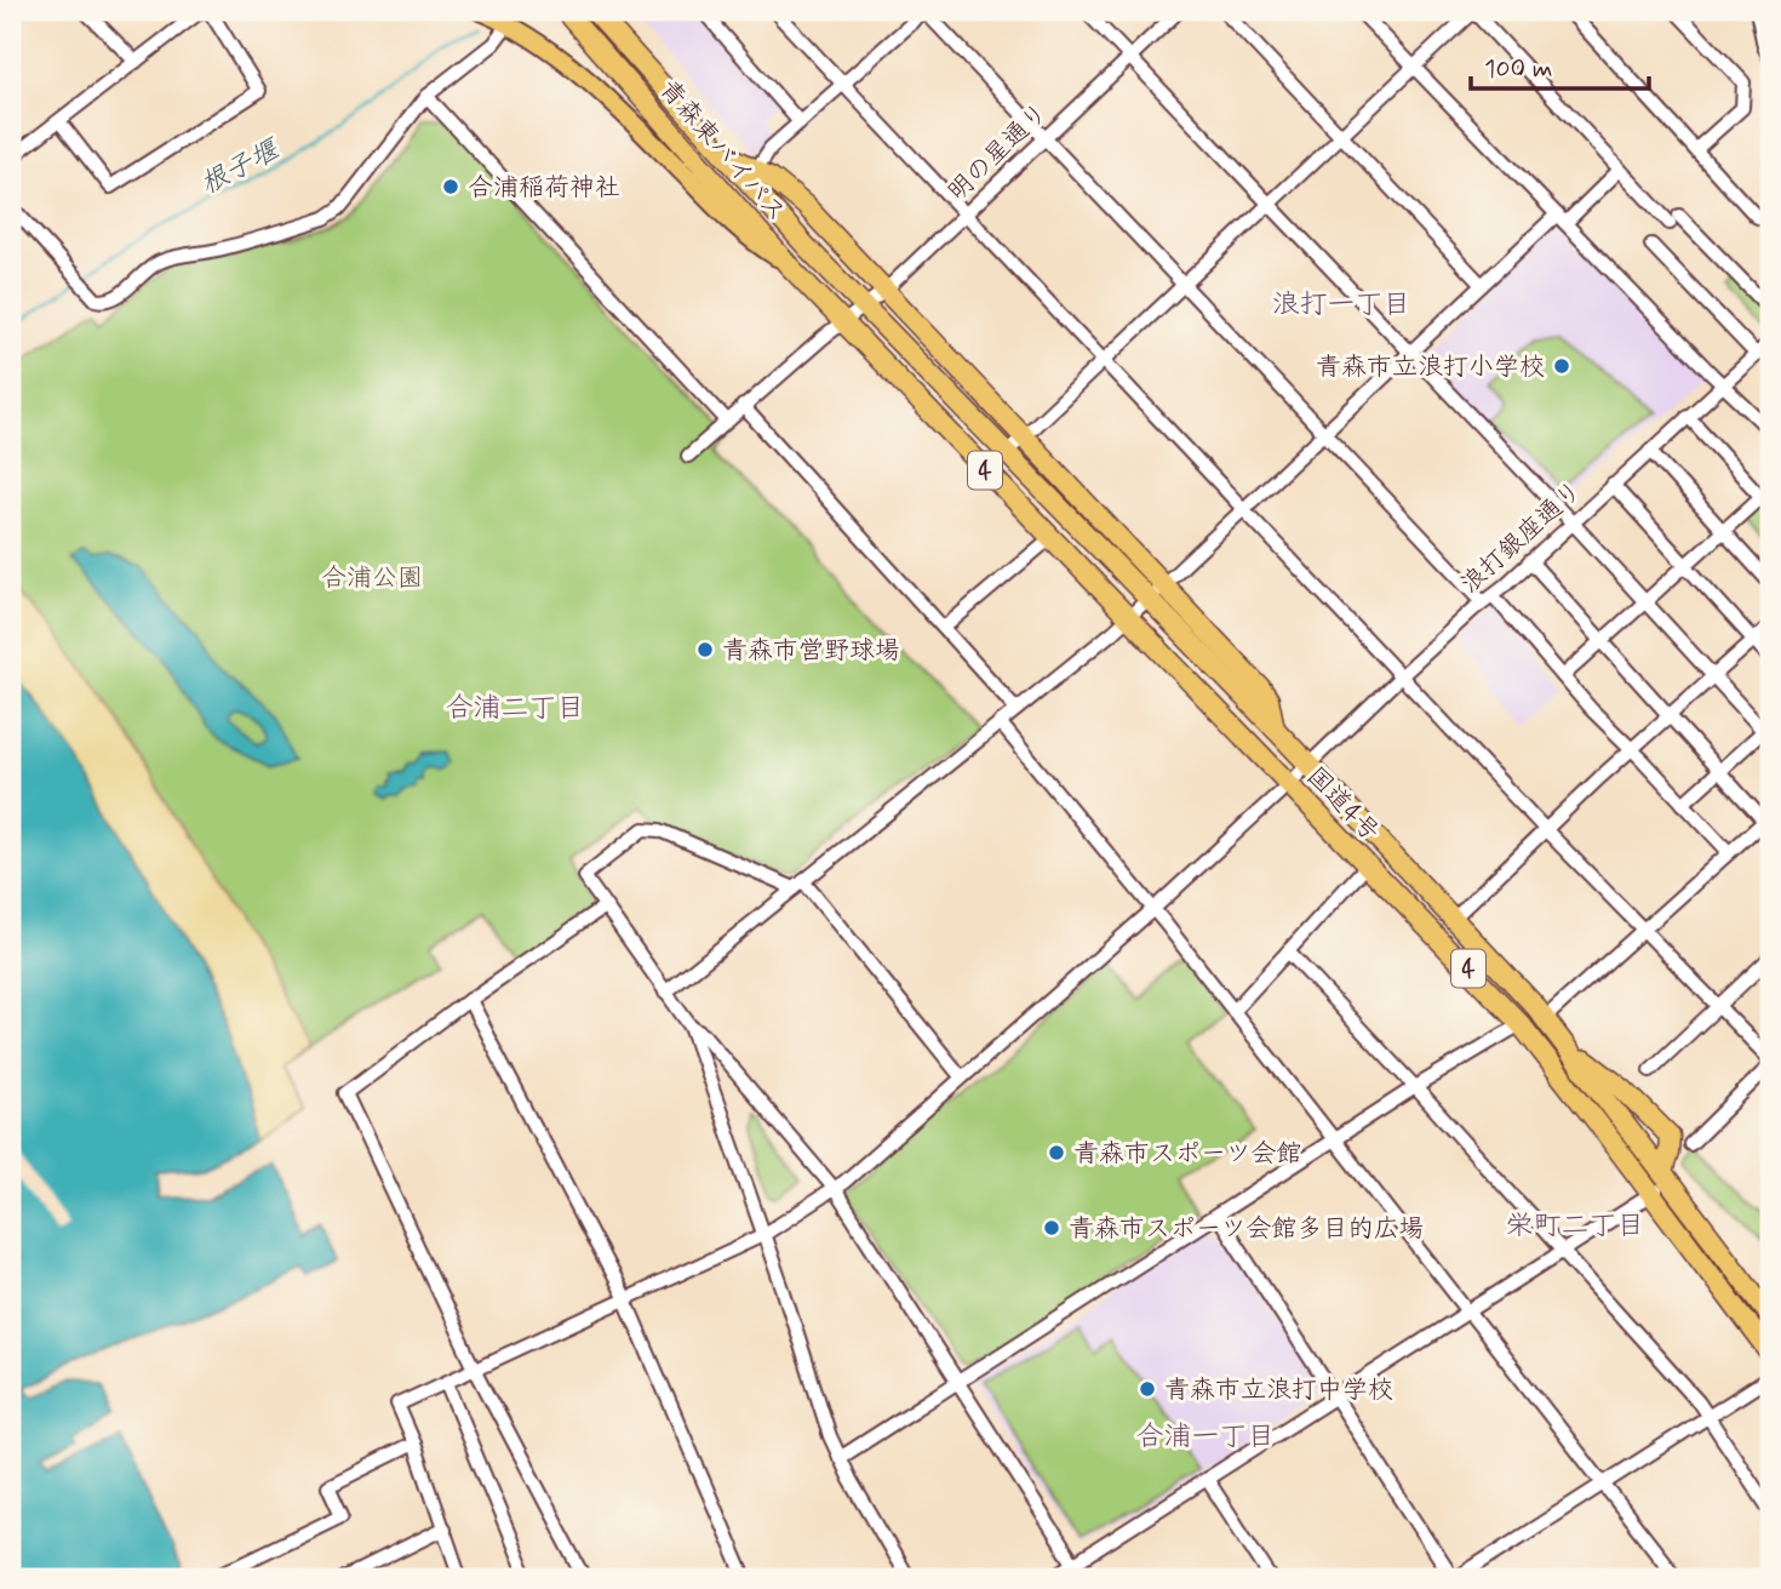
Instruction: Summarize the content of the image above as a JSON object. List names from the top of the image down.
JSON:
{
  "streets": {
    "highway": ["青森東バイパス", "4", "国道4号"],
    "street": ["明の星通り", "浪打銀座通り"]
  },
  "crossings": [
    ["青森東バイパス", "明の星通り"],
    ["青森東バイパス", "国道4号"],
    ["明の星通り", "国道4号"],
    ["浪打銀座通り", "国道4号"]
  ],
  "districts": [
    "浪打一丁目",
    "合浦二丁目",
    "栄町二丁目",
    "合浦一丁目"
  ],
  "water": ["根子堰"],
  "parks": ["合浦公園"],
  "places": [
    "合浦稲荷神社",
    "青森市立浪打小学校",
    "青森市営野球場",
    "青森市スポーツ会館",
    "青森市スポーツ会館多目的広場",
    "青森市立浪打中学校"
  ],
  "scale_bar": "100 m"
}
